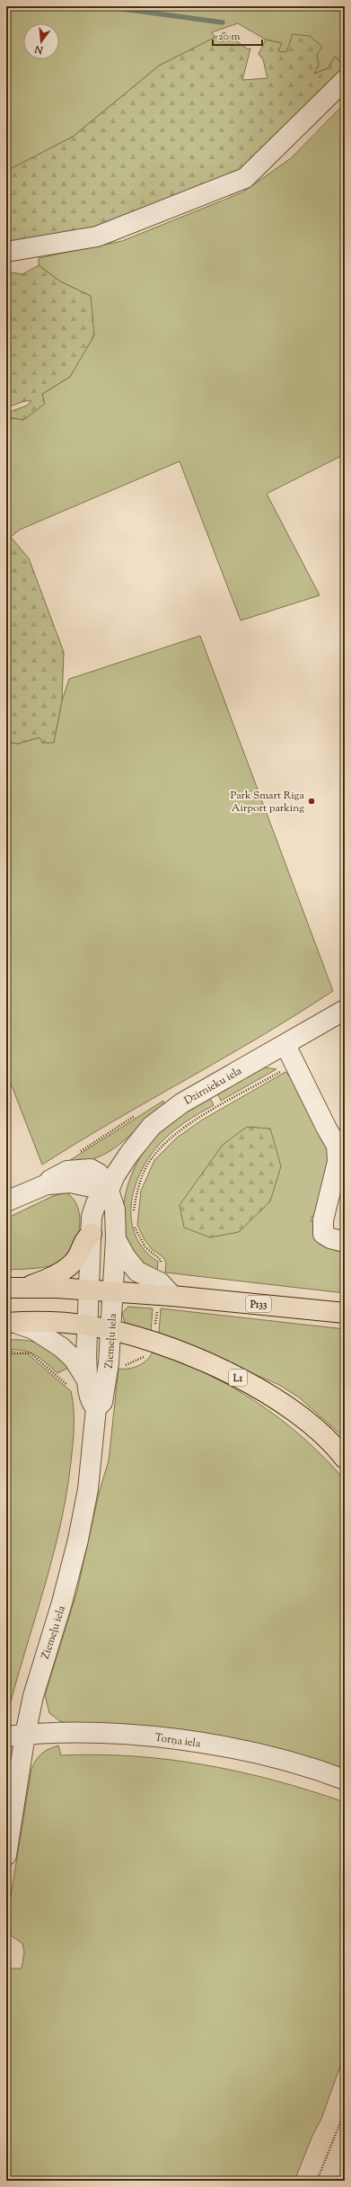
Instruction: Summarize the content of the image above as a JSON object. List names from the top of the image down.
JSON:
{
  "streets": {
    "main road": ["P133", "L1"],
    "street": ["Dzirnieku iela", "Ziemeļu iela", "Torņa iela"]
  },
  "crossings": [
    ["Dzirnieku iela", "P133"],
    ["Dzirnieku iela", "Ziemeļu iela"],
    ["Dzirnieku iela", "L1"],
    ["P133", "Ziemeļu iela"],
    ["Ziemeļu iela", "L1"],
    ["Ziemeļu iela", "Torņa iela"]
  ],
  "places": ["Park Smart Riga Airport parking"],
  "scale_bar": "20 m",
  "north": "bottom"
}
